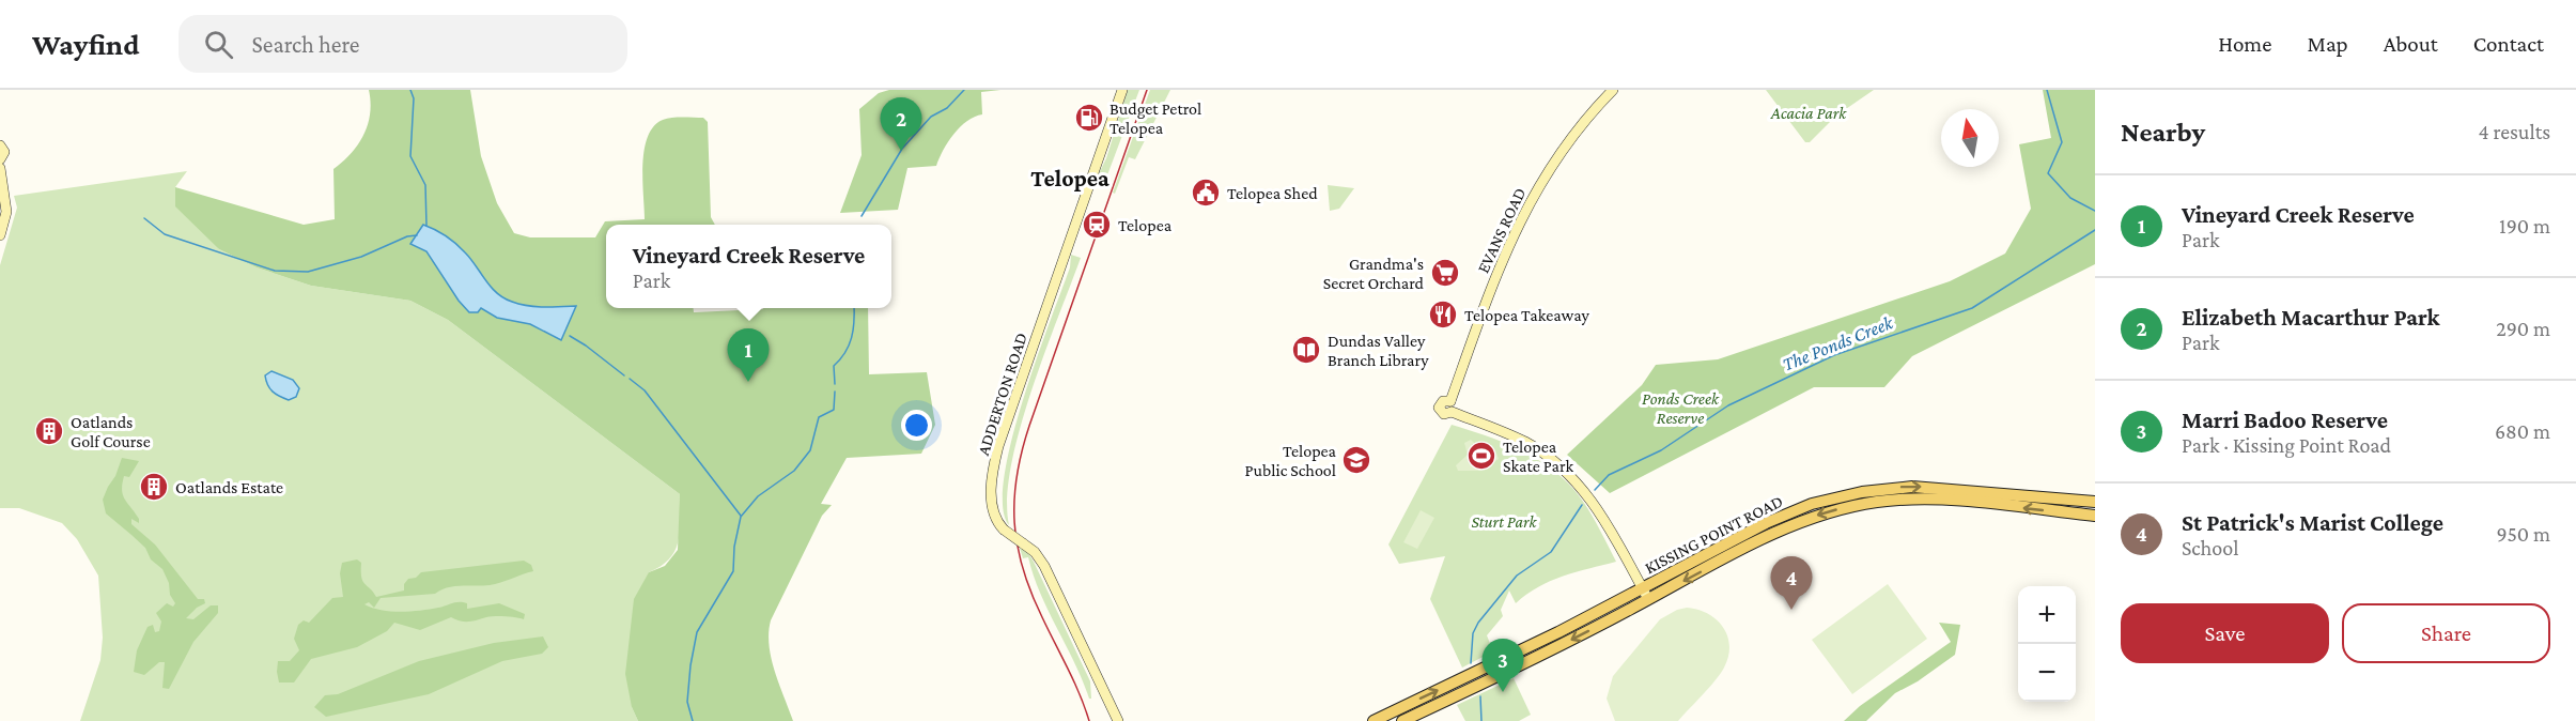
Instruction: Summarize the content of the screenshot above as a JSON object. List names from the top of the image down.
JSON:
{
  "streets": {
    "main road": ["EVANS ROAD", "ADDERTON ROAD", "KISSING POINT ROAD"]
  },
  "crossings": [
    ["EVANS ROAD", "KISSING POINT ROAD"]
  ],
  "districts": ["Telopea"],
  "water": ["The Ponds Creek"],
  "parks": ["Acacia Park", "Ponds Creek Reserve", "Sturt Park"],
  "places": {
    "fuel station": ["Budget Petrol Telopea"],
    "public building": ["Telopea Shed"],
    "station": ["Telopea"],
    "supermarket": ["Grandma's Secret Orchard"],
    "restaurant": ["Telopea Takeaway"],
    "library": ["Dundas Valley Branch Library"],
    "building": ["Oatlands Golf Course", "Oatlands Estate"],
    "sports": ["Telopea Skate Park"],
    "school or university": ["Telopea Public School"]
  },
  "north": "top",
  "page": {
    "header": "Wayfind",
    "search": "Search here",
    "nav": [
      "Home",
      "Map",
      "About",
      "Contact"
    ],
    "heading": ["Nearby", "4 results"],
    "pins": [
      "2",
      "1",
      "4",
      "3"
    ],
    "list": [
      {
        "mark": "1",
        "name": "Vineyard Creek Reserve",
        "note": "Park",
        "value": "190 m"
      },
      {
        "mark": "2",
        "name": "Elizabeth Macarthur Park",
        "note": "Park",
        "value": "290 m"
      },
      {
        "mark": "3",
        "name": "Marri Badoo Reserve",
        "note": "Park · Kissing Point Road",
        "value": "680 m"
      },
      {
        "mark": "4",
        "name": "St Patrick's Marist College",
        "note": "School",
        "value": "950 m"
      }
    ],
    "popup": ["Vineyard Creek Reserve", "Park"],
    "buttons": ["Save", "Share"],
    "map_buttons": ["+", "−"]
  }
}
